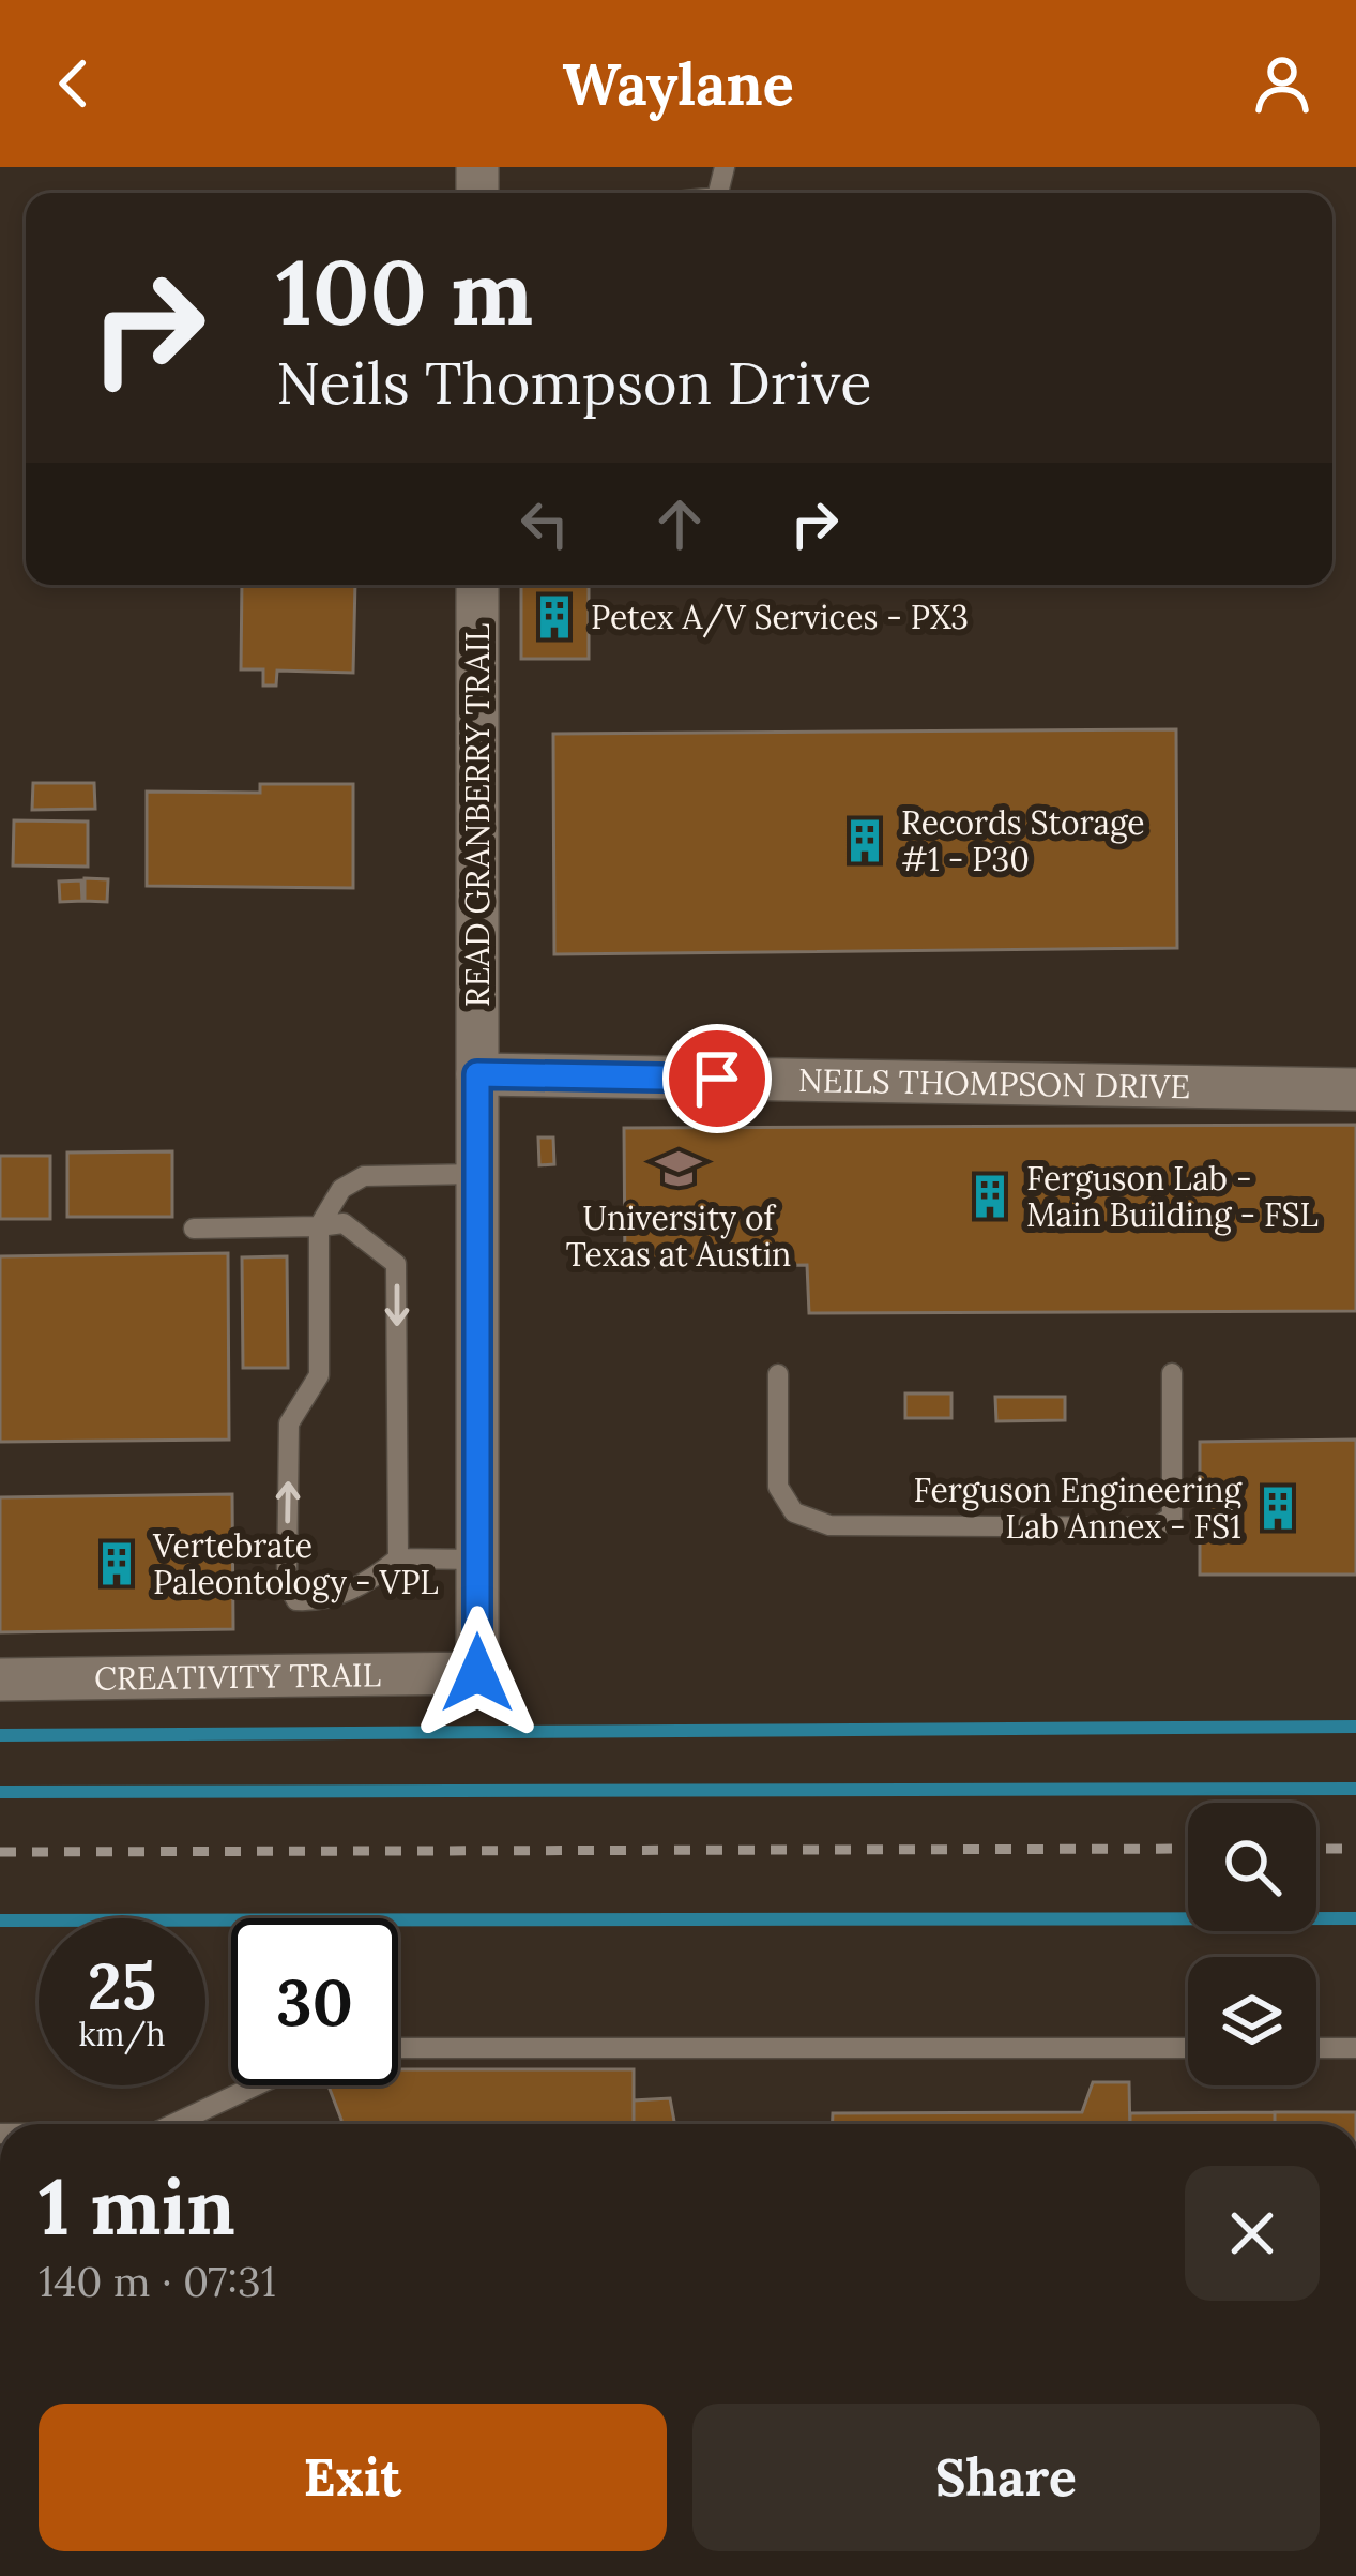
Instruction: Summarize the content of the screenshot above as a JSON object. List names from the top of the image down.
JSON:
{
  "streets": {
    "street": ["READ GRANBERRY TRAIL", "NEILS THOMPSON DRIVE", "CREATIVITY TRAIL"]
  },
  "crossings": [
    ["READ GRANBERRY TRAIL", "NEILS THOMPSON DRIVE"],
    ["READ GRANBERRY TRAIL", "CREATIVITY TRAIL"]
  ],
  "places": {
    "building": [
      "Petex A/V Services - PX3",
      "Records Storage #1 - P30",
      "Ferguson Lab - Main Building - FSL",
      "Ferguson Engineering Lab Annex - FS1",
      "Vertebrate Paleontology - VPL"
    ],
    "school or university": ["University of Texas at Austin"]
  },
  "page": {
    "header": "Waylane",
    "turn": ["100 m", "Neils Thompson Drive"],
    "speed": "25 km/h",
    "limit": "30",
    "heading": ["1 min", "140 m · 07:31"],
    "buttons": ["Exit", "Share"]
  }
}
